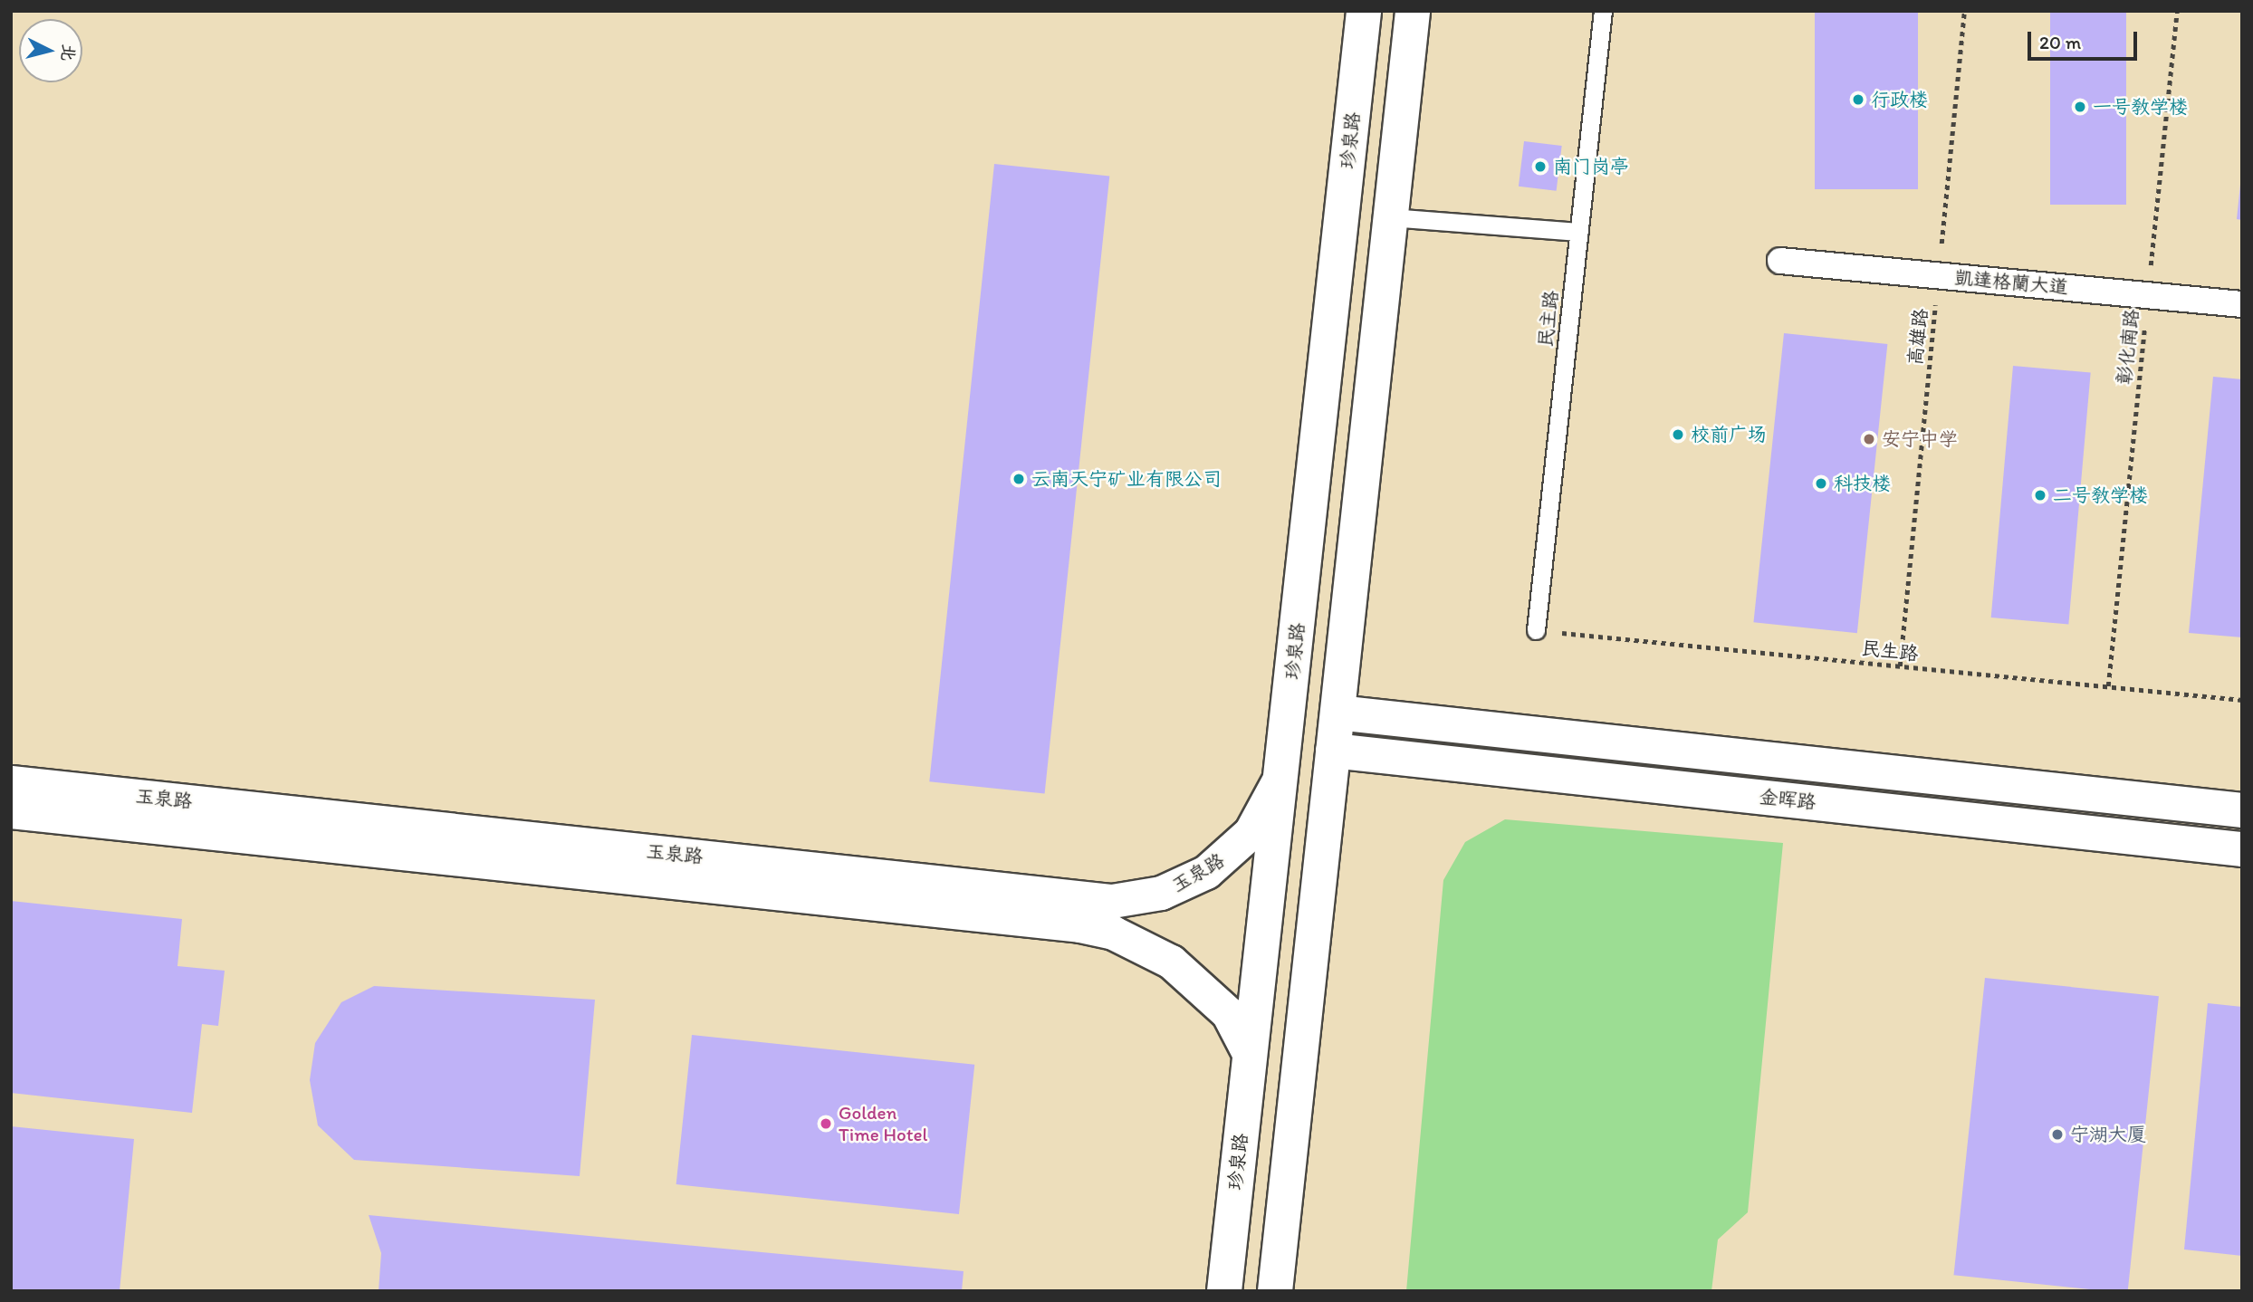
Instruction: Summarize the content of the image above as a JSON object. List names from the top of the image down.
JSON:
{
  "streets": {
    "main road": ["珍泉路", "金晖路"],
    "street": ["凱達格蘭大道", "玉泉路"],
    "lane": ["民主路"],
    "path": ["高雄路", "彰化南路", "民生路"]
  },
  "crossings": [
    ["珍泉路", "玉泉路"],
    ["凱達格蘭大道", "高雄路"],
    ["凱達格蘭大道", "彰化南路"],
    ["民主路", "民生路"],
    ["高雄路", "民生路"],
    ["彰化南路", "民生路"]
  ],
  "places": [
    "行政楼",
    "一号教学楼",
    "南门岗亭",
    "校前广场",
    "安宁中学",
    "云南天宁矿业有限公司",
    "科技楼",
    "二号教学楼",
    "Golden Time Hotel",
    "宁湖大厦"
  ],
  "scale_bar": "20 m",
  "north": "right"
}
